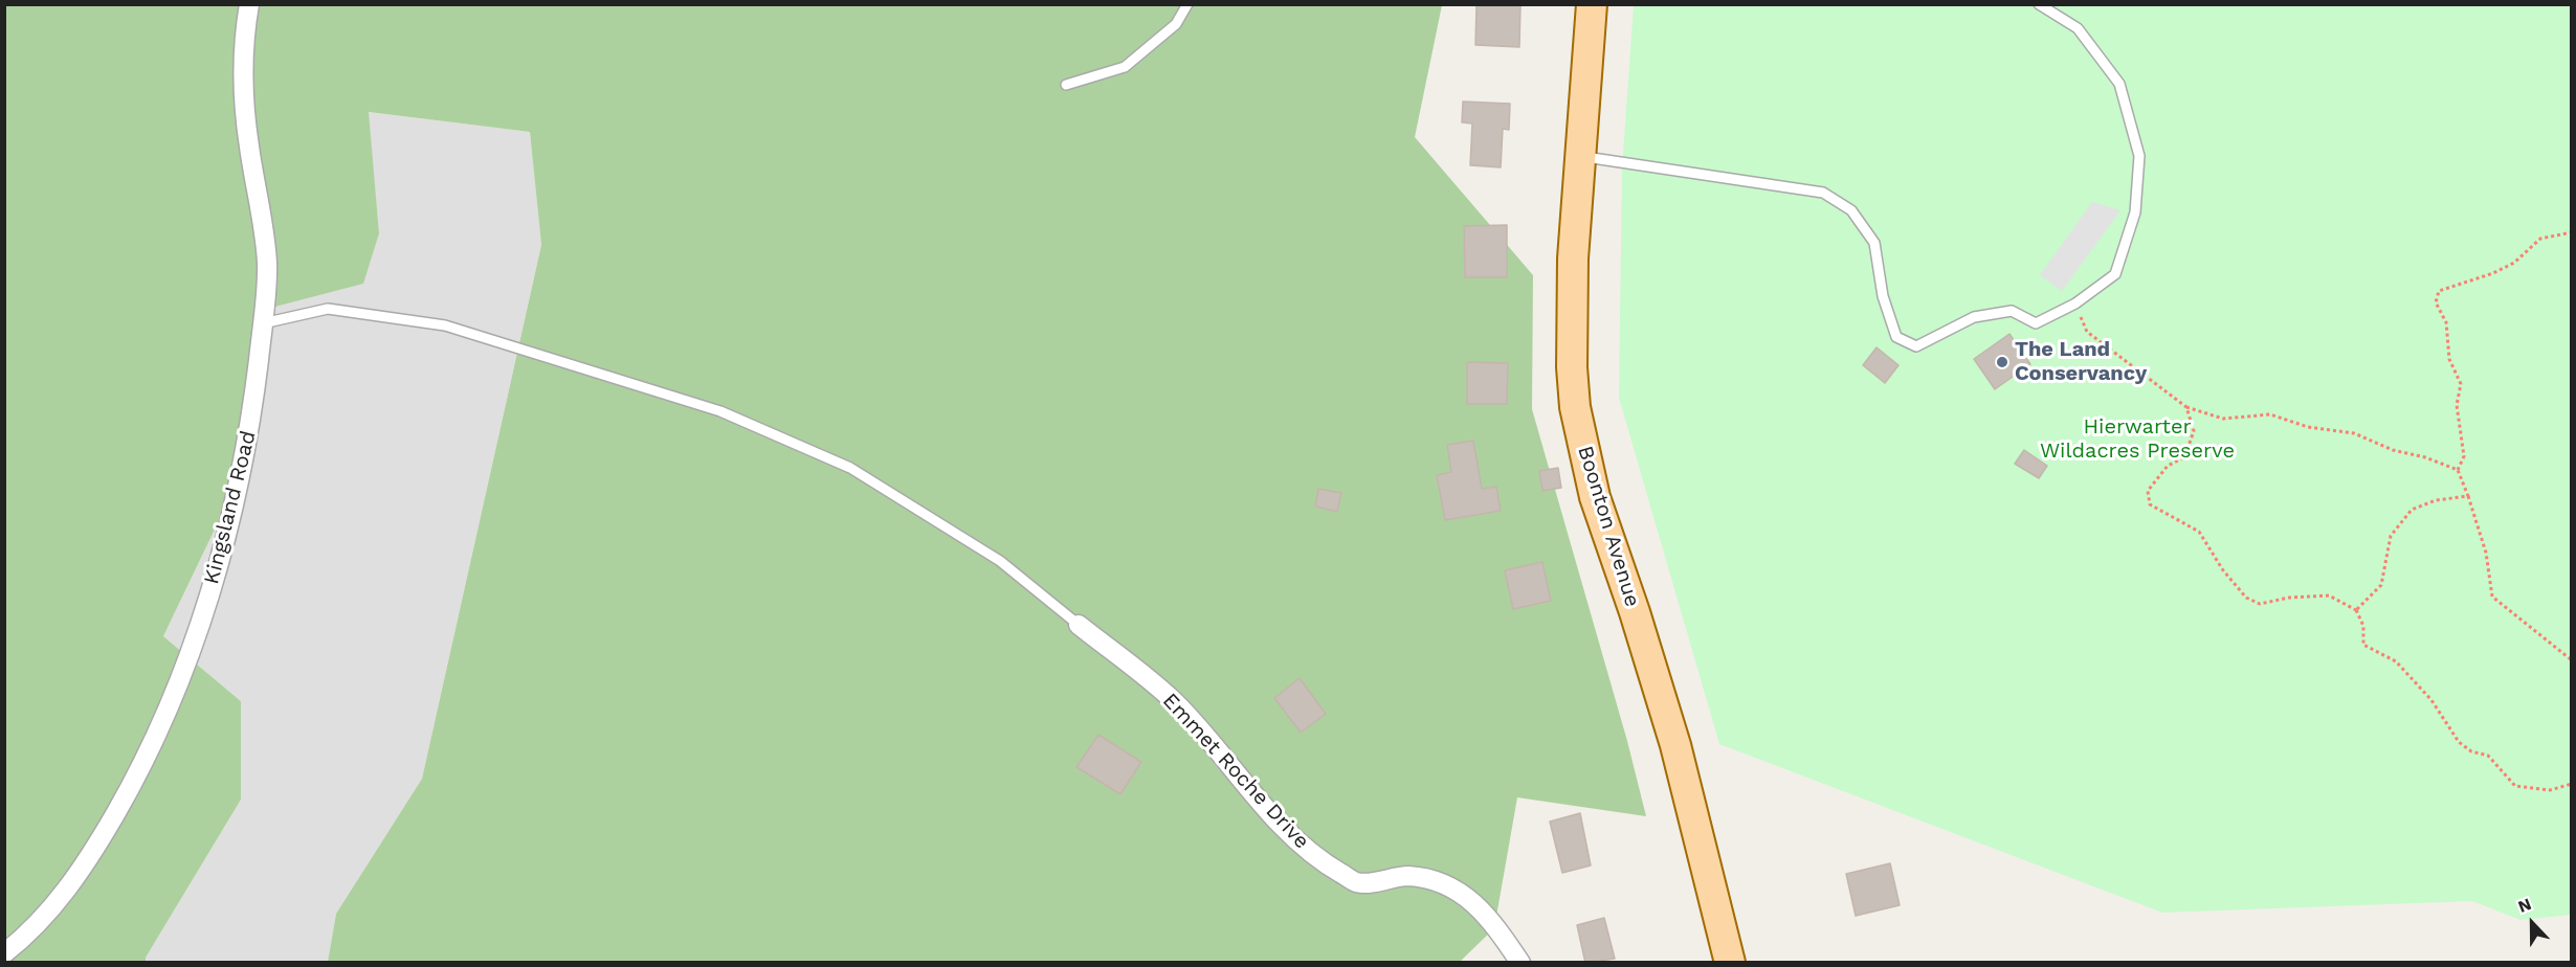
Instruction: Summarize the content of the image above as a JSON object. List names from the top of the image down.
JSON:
{
  "streets": {
    "main road": ["Boonton Avenue"],
    "street": ["Kingsland Road", "Emmet Roche Drive"]
  },
  "parks": ["Hierwarter Wildacres Preserve"],
  "places": ["The Land Conservancy"],
  "north": "top"
}
